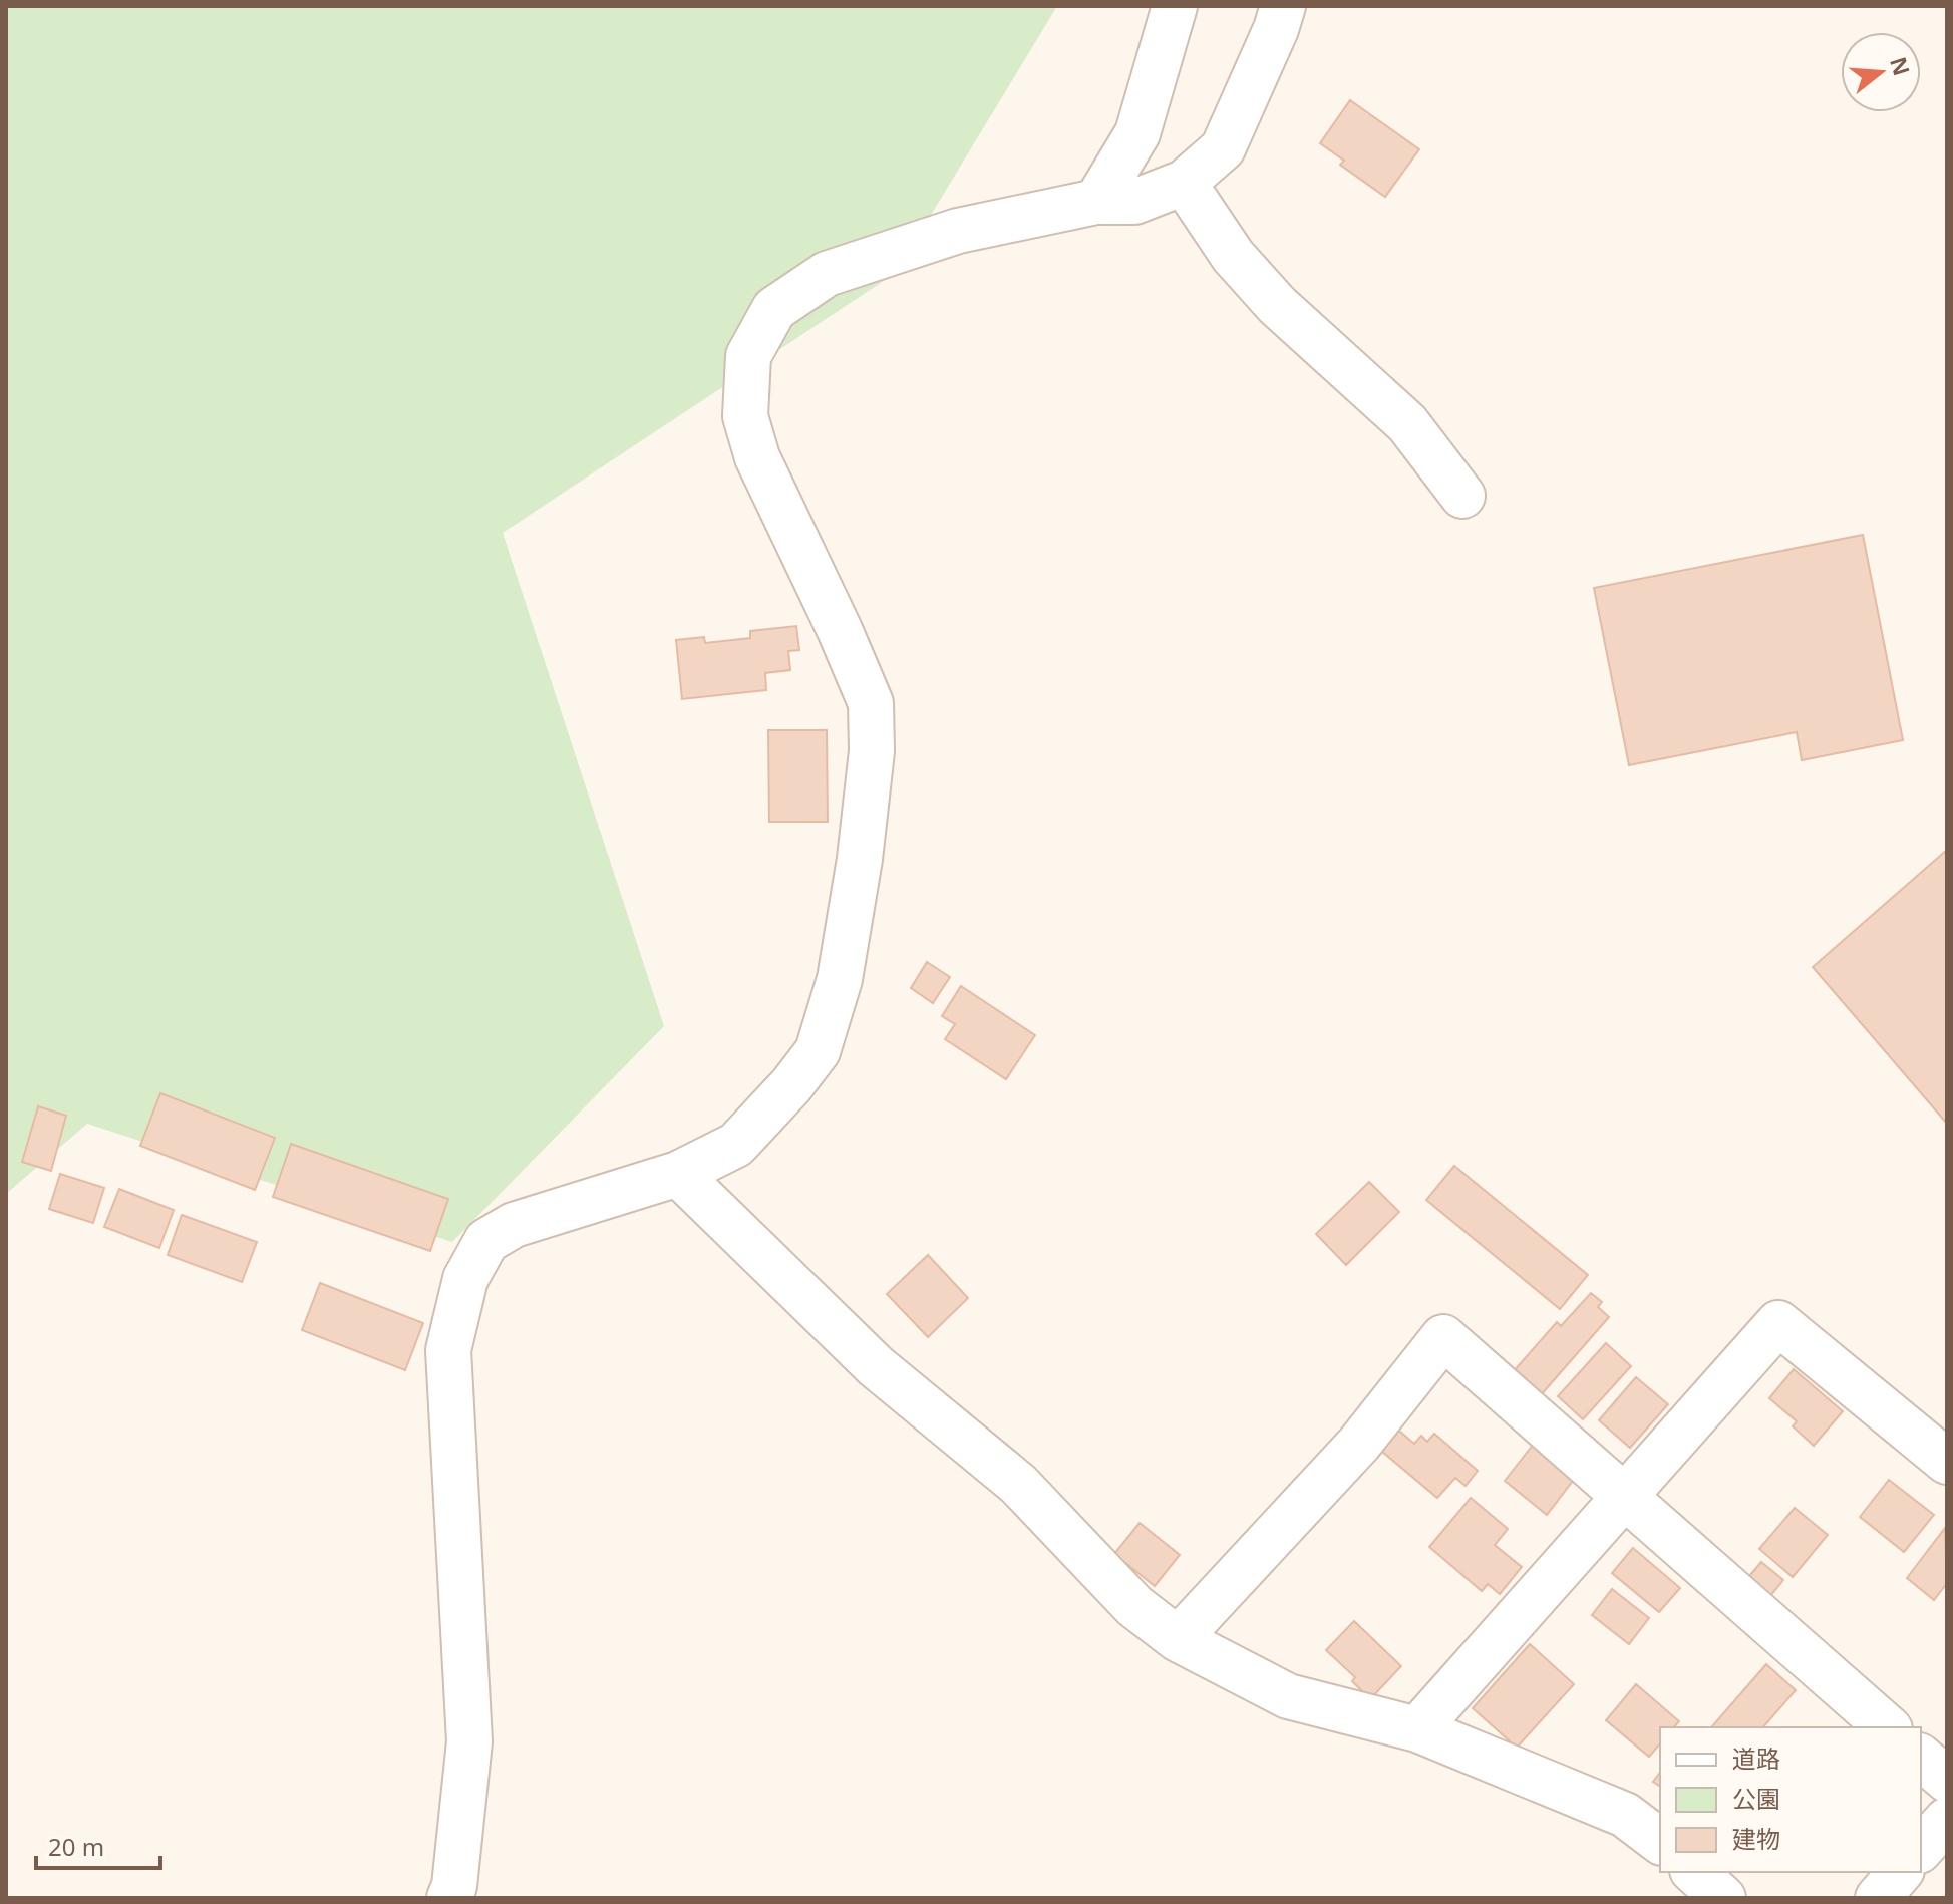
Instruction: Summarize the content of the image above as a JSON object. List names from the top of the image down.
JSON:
{
  "legend": ["道路", "公園", "建物"],
  "scale_bar": "20 m",
  "north": "right"
}
